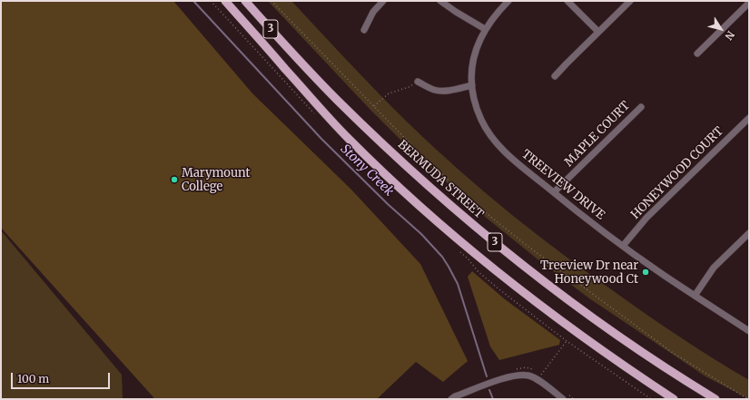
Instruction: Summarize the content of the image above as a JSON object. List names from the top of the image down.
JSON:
{
  "streets": {
    "main road": ["3", "BERMUDA STREET"],
    "street": ["MAPLE COURT", "HONEYWOOD COURT", "TREEVIEW DRIVE"]
  },
  "crossings": [
    ["MAPLE COURT", "TREEVIEW DRIVE"],
    ["HONEYWOOD COURT", "TREEVIEW DRIVE"]
  ],
  "water": ["Stony Creek"],
  "places": ["Marymount College", "Treeview Dr near Honeywood Ct"],
  "scale_bar": "100 m",
  "north": "bottom right"
}
